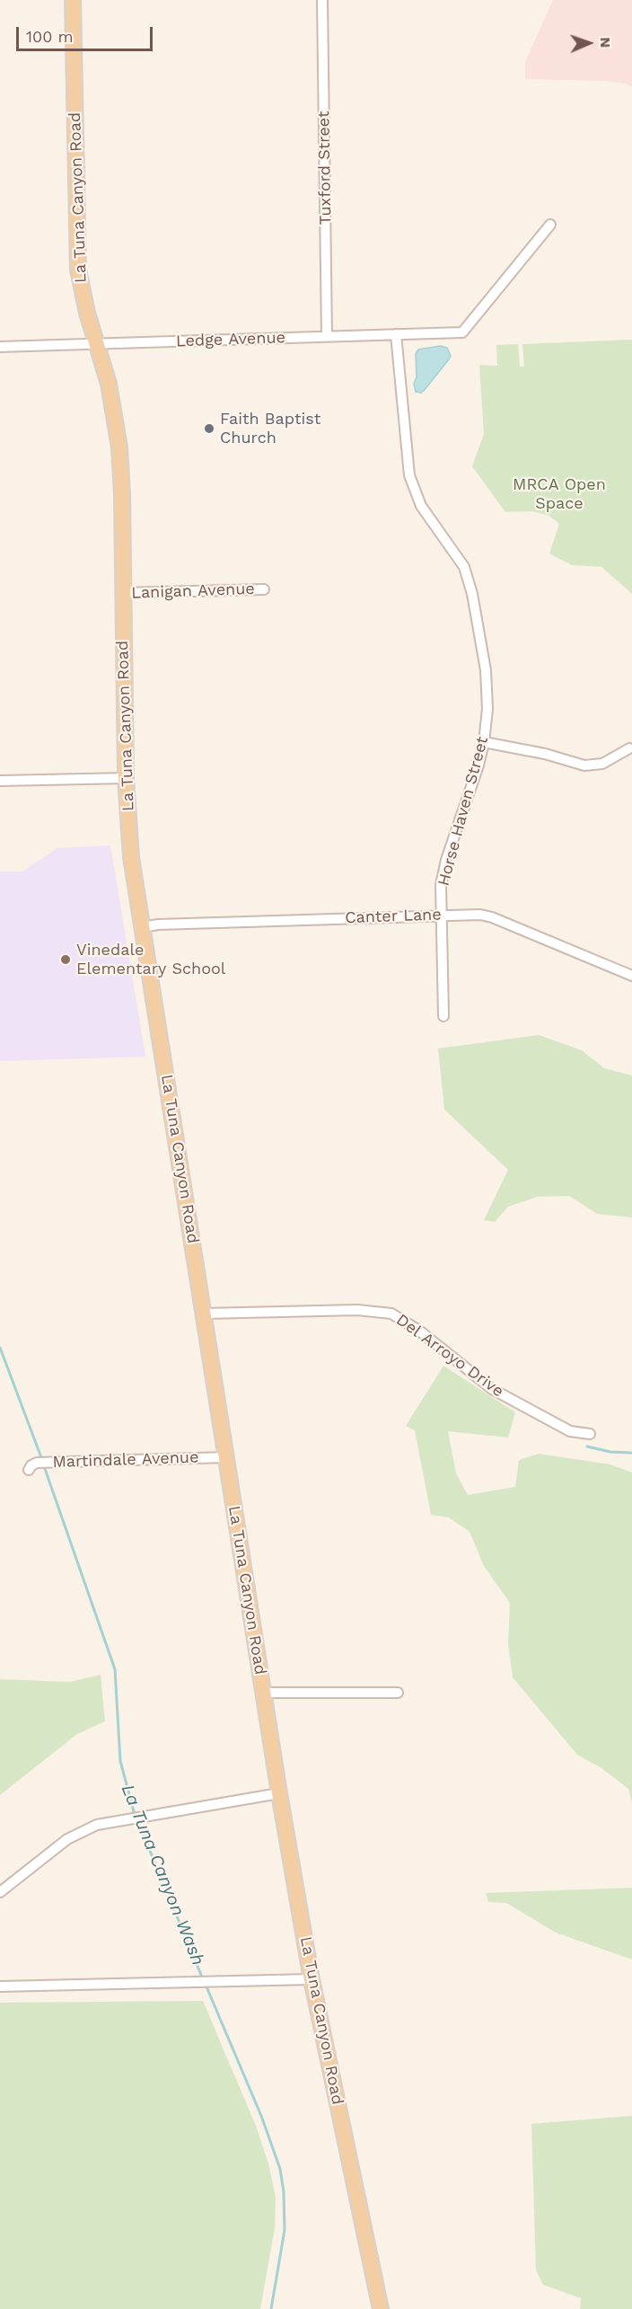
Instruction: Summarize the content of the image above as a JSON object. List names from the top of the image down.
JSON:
{
  "streets": {
    "main road": ["La Tuna Canyon Road"],
    "street": [
      "Tuxford Street",
      "Ledge Avenue",
      "Lanigan Avenue",
      "Horse Haven Street",
      "Canter Lane",
      "Del Arroyo Drive",
      "Martindale Avenue"
    ]
  },
  "crossings": [
    ["Tuxford Street", "Ledge Avenue"],
    ["La Tuna Canyon Road", "Ledge Avenue"],
    ["La Tuna Canyon Road", "Lanigan Avenue"],
    ["La Tuna Canyon Road", "Canter Lane"],
    ["La Tuna Canyon Road", "Del Arroyo Drive"],
    ["La Tuna Canyon Road", "Martindale Avenue"],
    ["Ledge Avenue", "Horse Haven Street"],
    ["Horse Haven Street", "Canter Lane"]
  ],
  "water": ["La Tuna Canyon Wash"],
  "parks": ["MRCA Open Space"],
  "places": ["Faith Baptist Church", "Vinedale Elementary School"],
  "scale_bar": "100 m",
  "north": "right"
}
